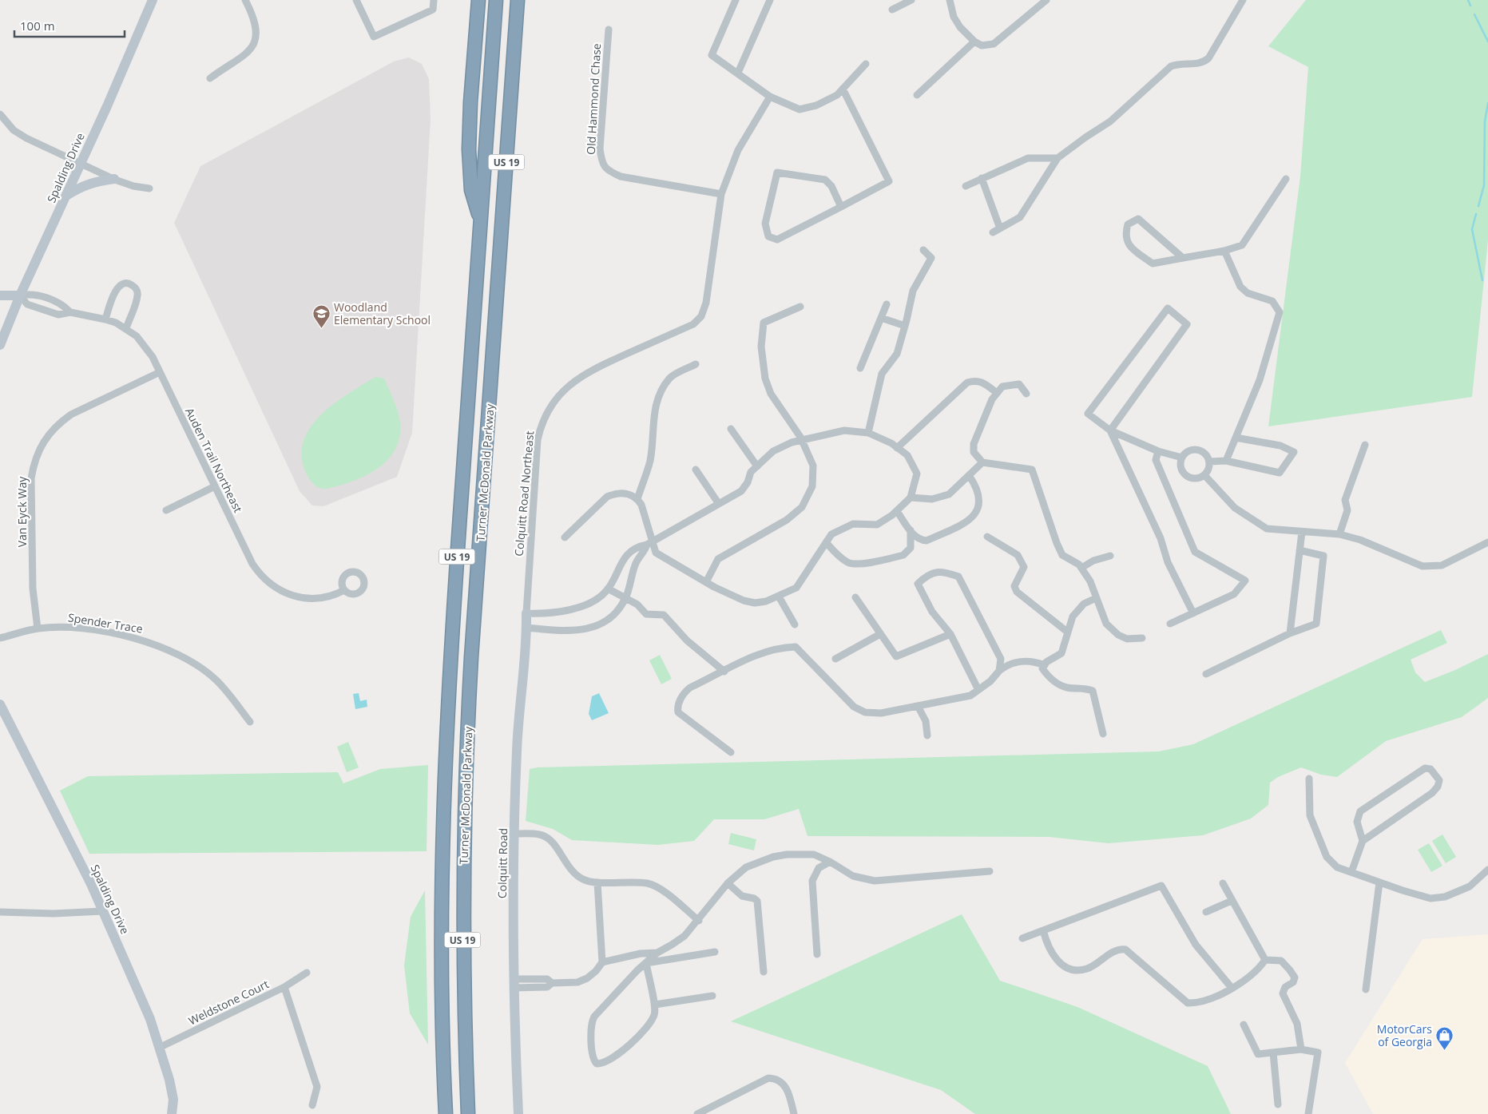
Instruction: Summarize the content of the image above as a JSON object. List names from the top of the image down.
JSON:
{
  "streets": {
    "highway": ["US 19", "Turner McDonald Parkway"],
    "street": [
      "Old Hammond Chase",
      "Spalding Drive",
      "Auden Trail Northeast",
      "Colquitt Road Northeast",
      "Van Eyck Way",
      "Spender Trace",
      "Colquitt Road",
      "Weldstone Court"
    ]
  },
  "crossings": [
    ["Old Hammond Chase", "Colquitt Road Northeast"],
    ["Spalding Drive", "Auden Trail Northeast"],
    ["Spalding Drive", "Weldstone Court"],
    ["Auden Trail Northeast", "Van Eyck Way"],
    ["Colquitt Road Northeast", "Colquitt Road"],
    ["Van Eyck Way", "Spender Trace"]
  ],
  "places": {
    "school or university": ["Woodland Elementary School"],
    "shop": ["MotorCars of Georgia"]
  },
  "scale_bar": "100 m"
}
